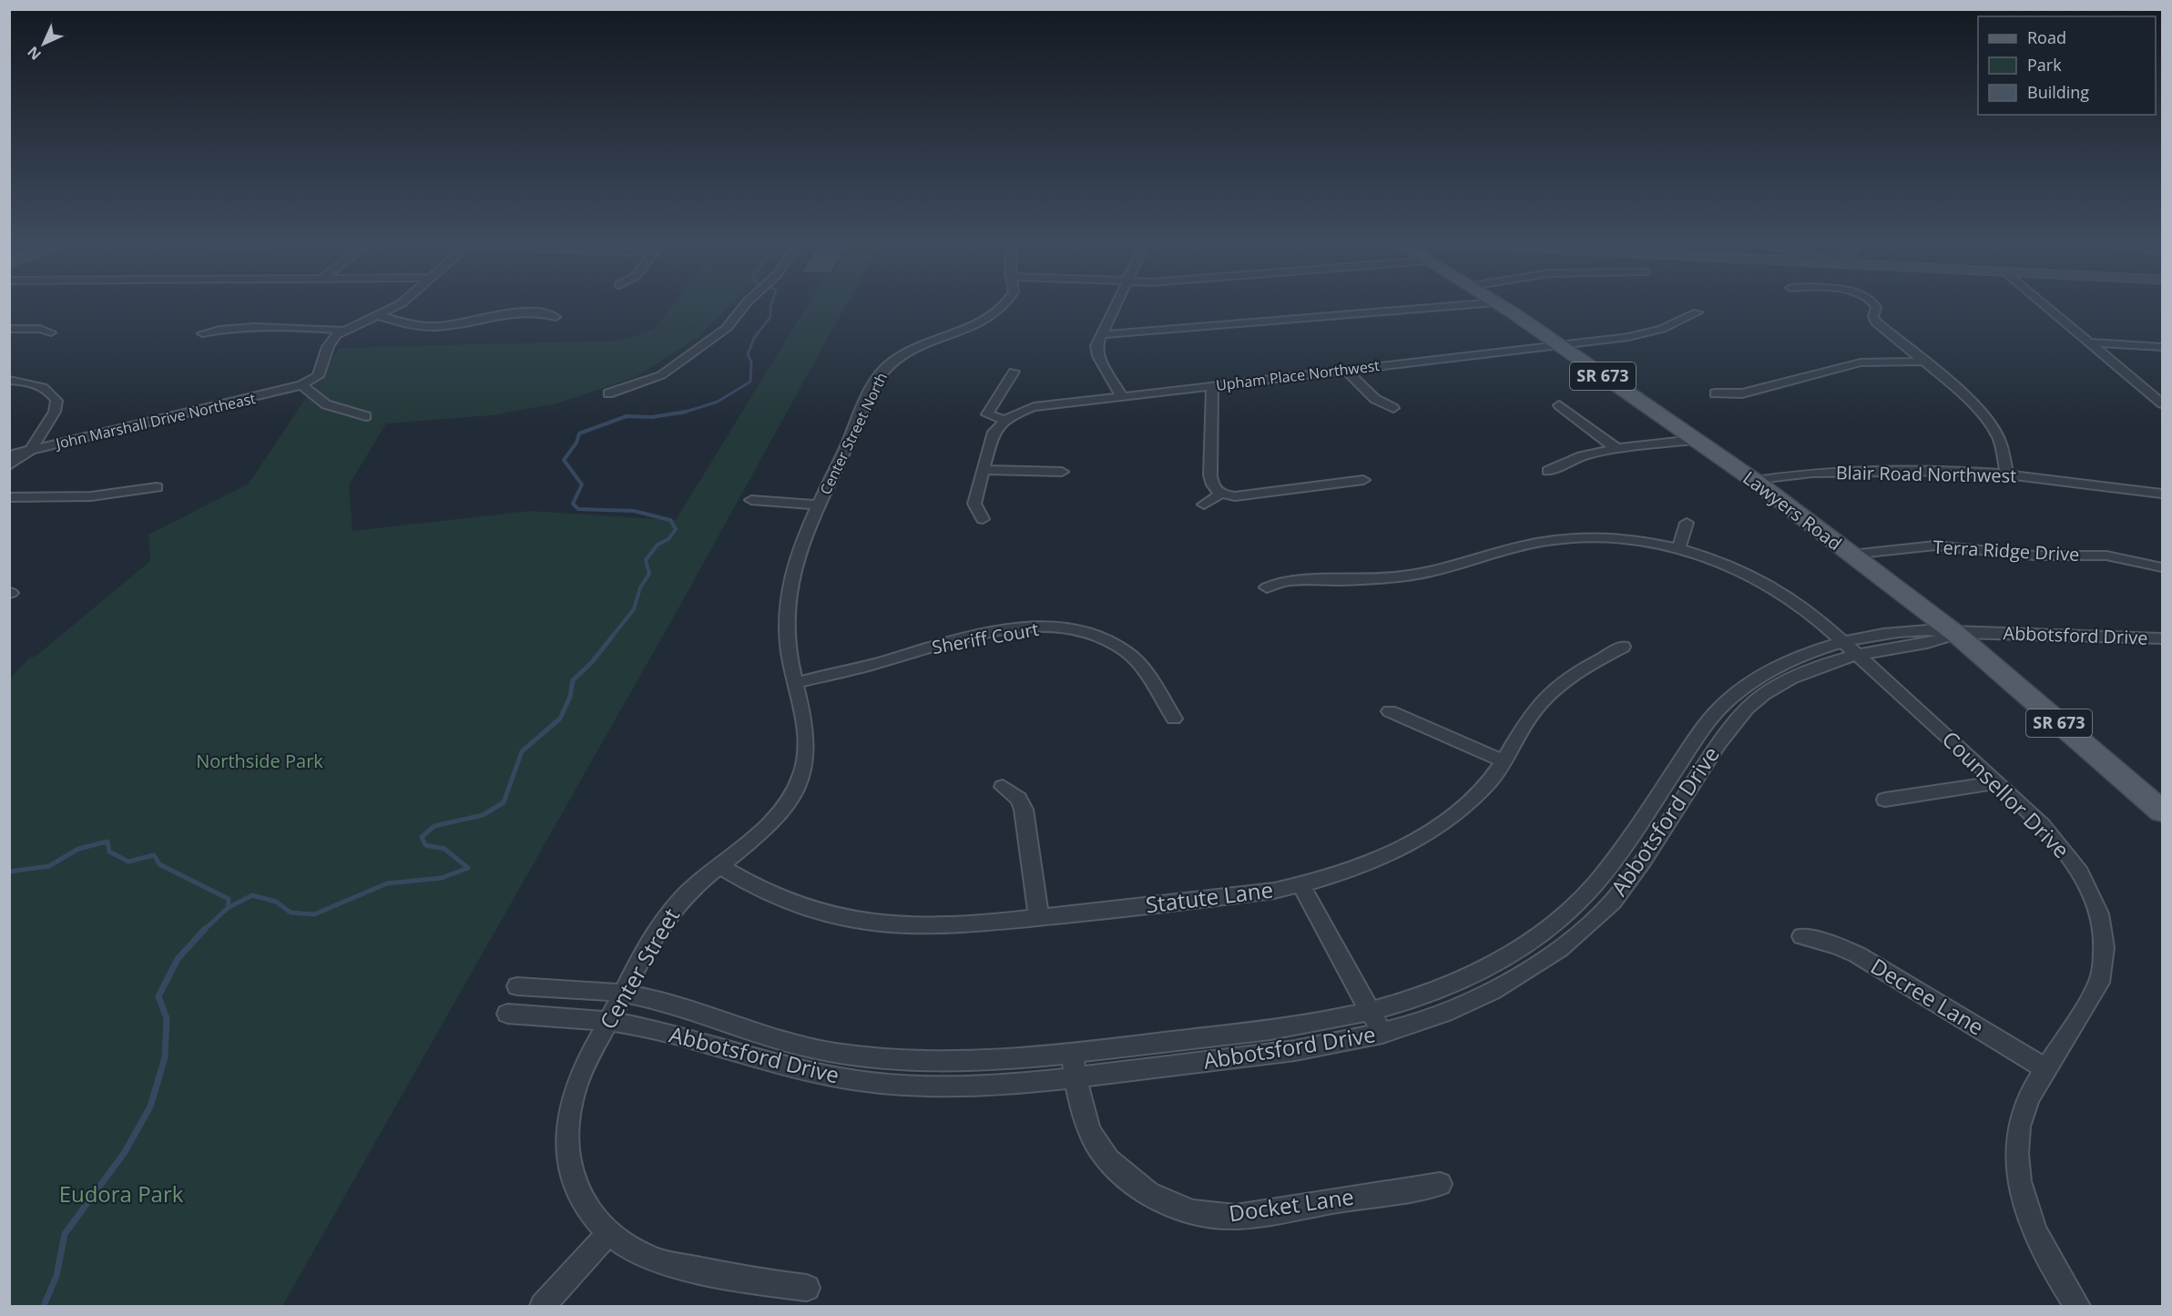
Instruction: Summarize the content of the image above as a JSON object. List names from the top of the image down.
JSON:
{
  "streets": {
    "main road": ["SR 673", "Lawyers Road"],
    "street": [
      "Upham Place Northwest",
      "John Marshall Drive Northeast",
      "Center Street North",
      "Blair Road Northwest",
      "Terra Ridge Drive",
      "Abbotsford Drive",
      "Sheriff Court",
      "Counsellor Drive",
      "Statute Lane",
      "Center Street",
      "Decree Lane",
      "Docket Lane"
    ]
  },
  "crossings": [
    ["Upham Place Northwest", "Lawyers Road"],
    ["Center Street North", "Center Street"],
    ["Blair Road Northwest", "Lawyers Road"],
    ["Lawyers Road", "Terra Ridge Drive"],
    ["Lawyers Road", "Abbotsford Drive"],
    ["Abbotsford Drive", "Counsellor Drive"],
    ["Abbotsford Drive", "Center Street"],
    ["Abbotsford Drive", "Docket Lane"],
    ["Sheriff Court", "Center Street"],
    ["Counsellor Drive", "Decree Lane"],
    ["Statute Lane", "Center Street"]
  ],
  "parks": ["Northside Park", "Eudora Park"],
  "legend": ["Road", "Park", "Building"],
  "north": "bottom left"
}
